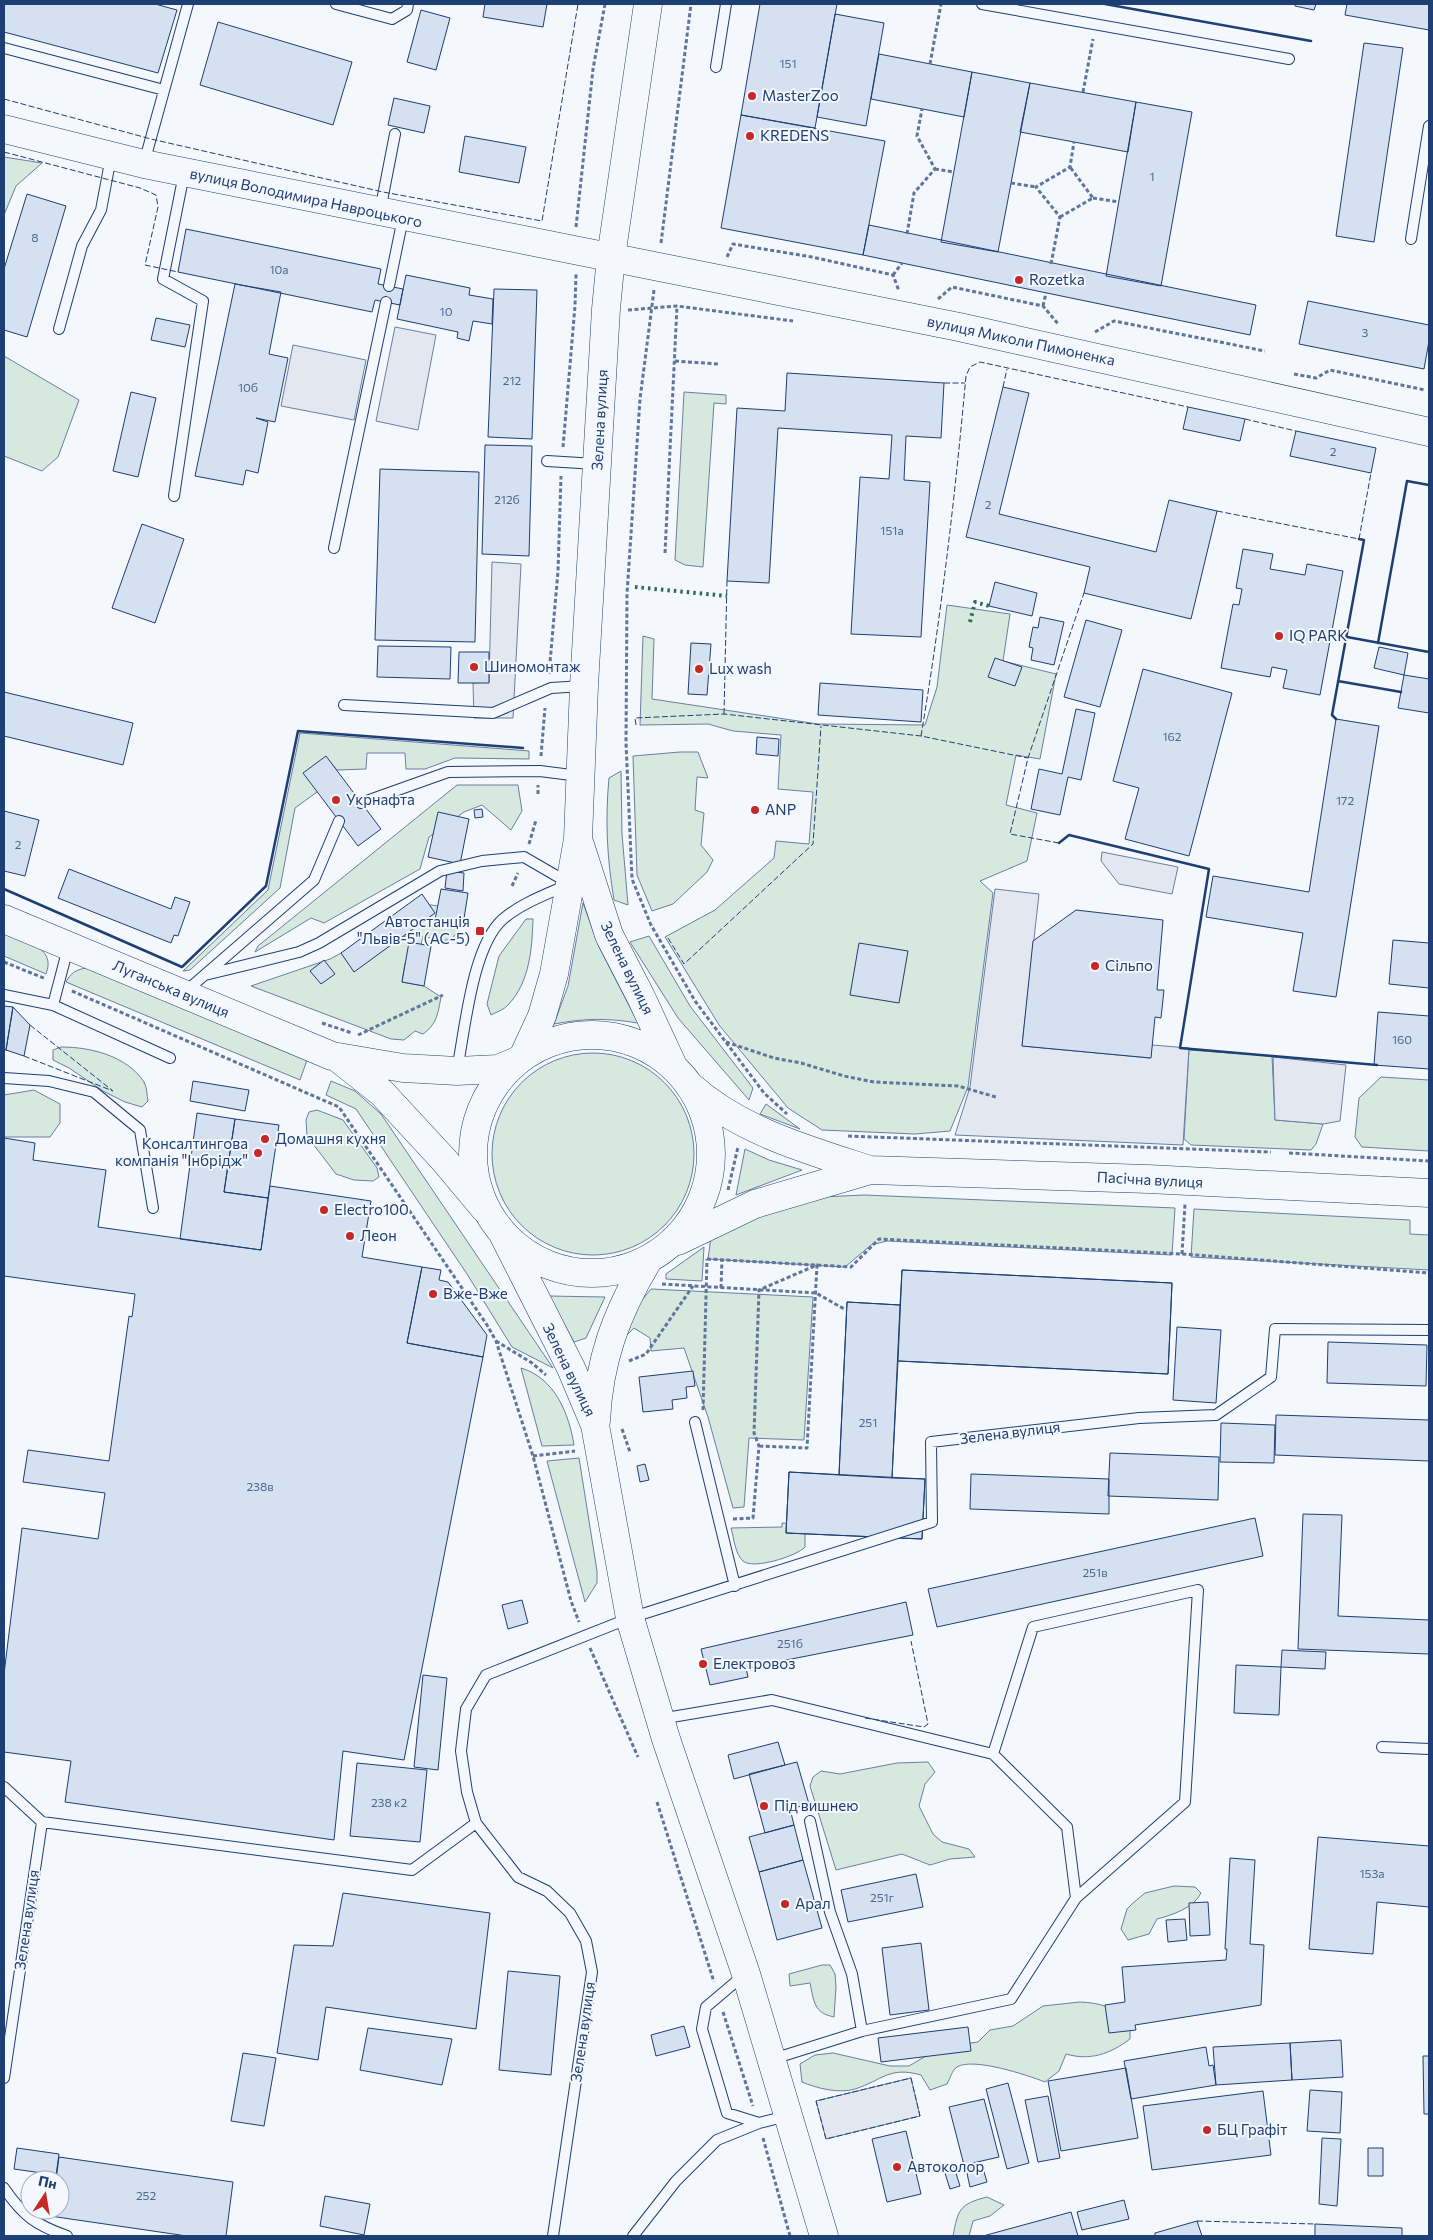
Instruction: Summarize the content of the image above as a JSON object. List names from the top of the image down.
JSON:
{
  "streets": {
    "main road": [
      "вулиця Володимира Навроцького",
      "вулиця Миколи Пимоненка",
      "Зелена вулиця",
      "Луганська вулиця",
      "Пасічна вулиця"
    ]
  },
  "crossings": [
    ["вулиця Володимира Навроцького", "вулиця Миколи Пимоненка"],
    ["вулиця Володимира Навроцького", "Зелена вулиця"],
    ["вулиця Миколи Пимоненка", "Зелена вулиця"],
    ["Зелена вулиця", "Луганська вулиця"],
    ["Зелена вулиця", "Пасічна вулиця"],
    ["Луганська вулиця", "Пасічна вулиця"]
  ],
  "places": {
    "other": [
      "MasterZoo",
      "KREDENS",
      "Rozetka",
      "IQ PARK",
      "Шиномонтаж",
      "Lux wash",
      "Укрнафта",
      "ANP",
      "Сільпо",
      "Домашня кухня",
      "Консалтингова компанія \"Інбрідж\"",
      "Electro100",
      "Леон",
      "Вже-Вже",
      "Електровоз",
      "Під вишнею",
      "Арал",
      "БЦ Графіт",
      "Автоколор"
    ],
    "transit": ["Автостанція \"Львів-5\" (АС-5)"]
  },
  "house_numbers": [
    "151",
    "1",
    "8",
    "10а",
    "10",
    "3",
    "212",
    "10б",
    "2",
    "212б",
    "2",
    "151а",
    "162",
    "172",
    "2",
    "160",
    "251",
    "238в",
    "251в",
    "251б",
    "238 к2",
    "153а",
    "251г",
    "252"
  ],
  "north": "top"
}
